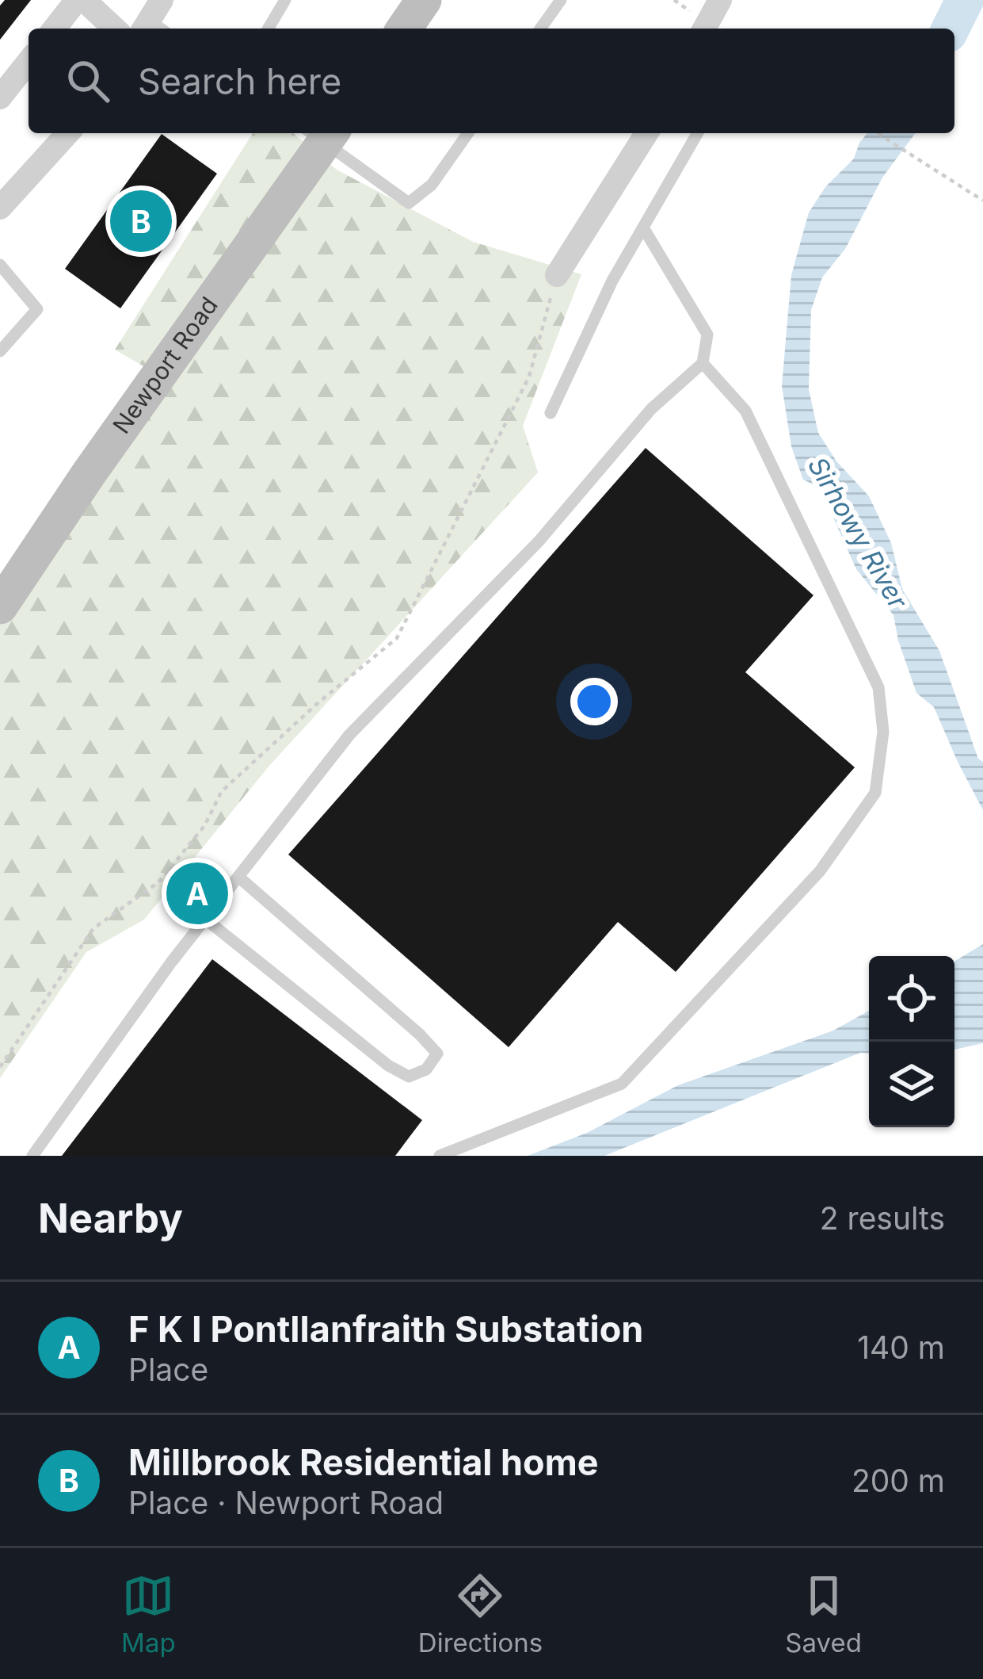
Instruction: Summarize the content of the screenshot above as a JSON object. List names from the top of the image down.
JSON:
{
  "streets": {
    "main road": ["Newport Road"]
  },
  "water": ["Sirhowy River"],
  "page": {
    "search": "Search here",
    "pins": ["B", "A"],
    "heading": ["Nearby", "2 results"],
    "list": [
      {
        "mark": "A",
        "name": "F K I Pontllanfraith Substation",
        "note": "Place",
        "value": "140 m"
      },
      {
        "mark": "B",
        "name": "Millbrook Residential home",
        "note": "Place · Newport Road",
        "value": "200 m"
      }
    ],
    "nav": ["Map", "Directions", "Saved"]
  }
}
